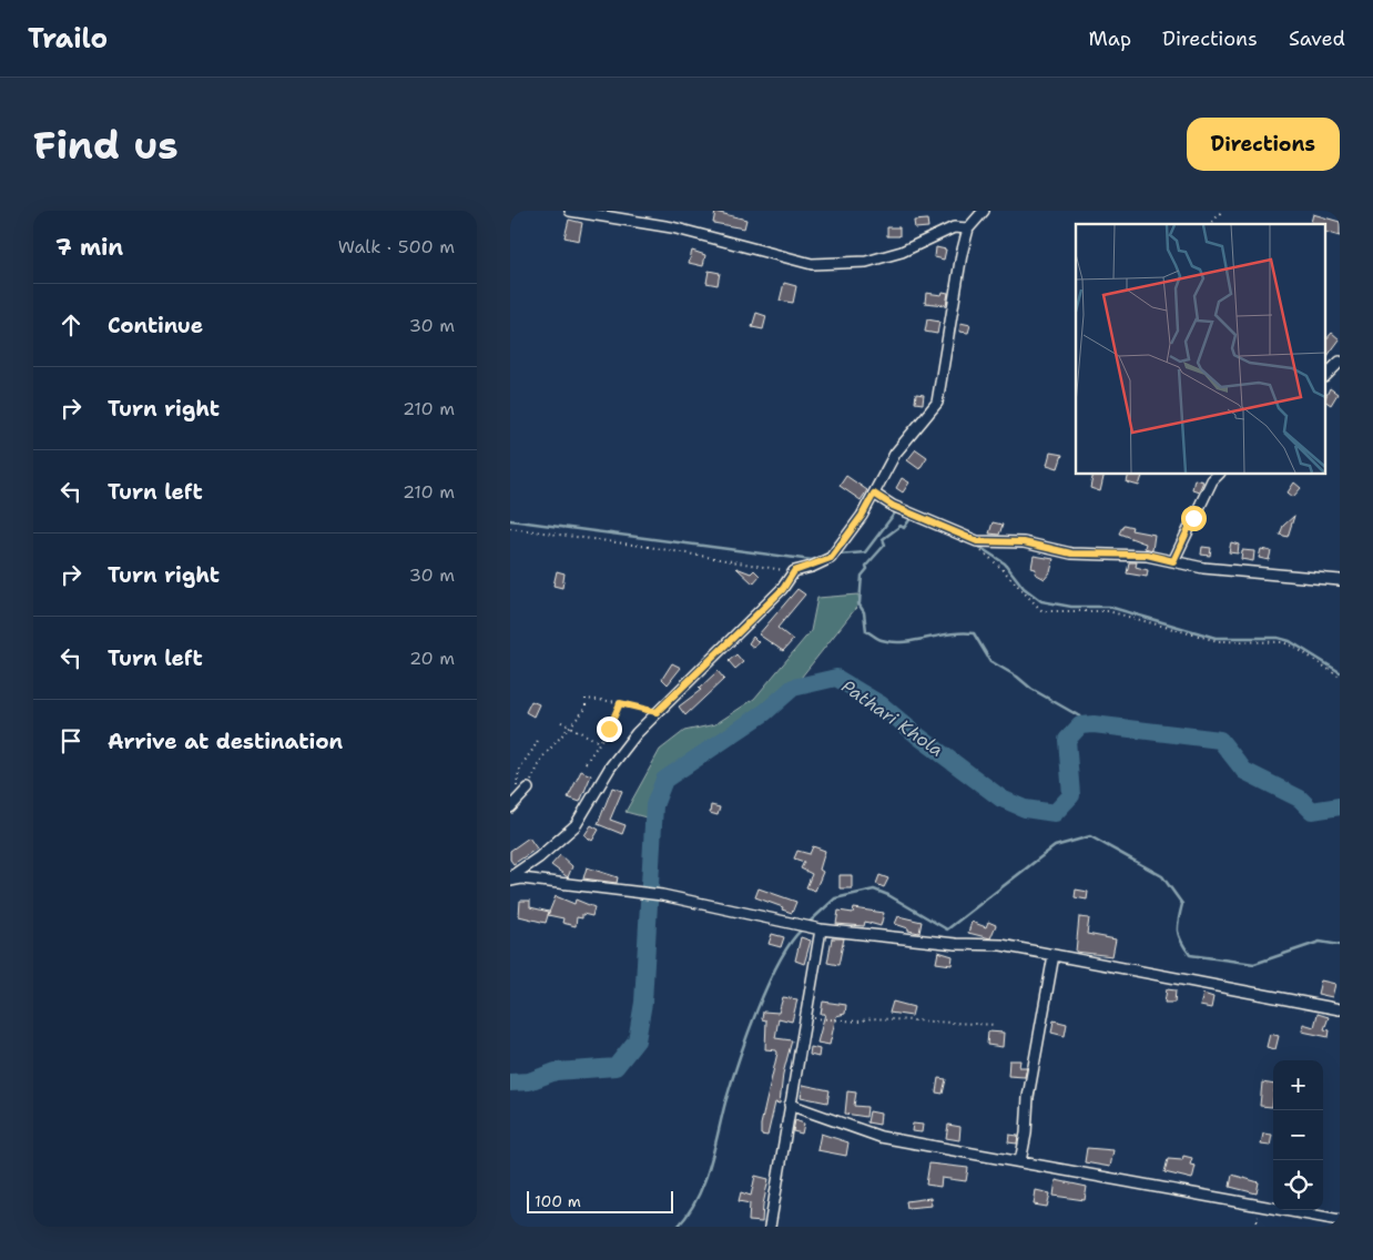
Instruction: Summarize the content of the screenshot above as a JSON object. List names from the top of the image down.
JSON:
{
  "water": ["Pathari Khola"],
  "scale_bar": "100 m",
  "page": {
    "header": "Trailo",
    "nav": ["Map", "Directions", "Saved"],
    "buttons": "Directions",
    "title": "Find us",
    "heading": ["7 min", "Walk · 500 m"],
    "list": [
      ["Continue", "30 m"],
      ["Turn right", "210 m"],
      ["Turn left", "210 m"],
      ["Turn right", "30 m"],
      ["Turn left", "20 m"],
      "Arrive at destination"
    ],
    "map_buttons": ["+", "−"],
    "scale": "100 m"
  }
}
